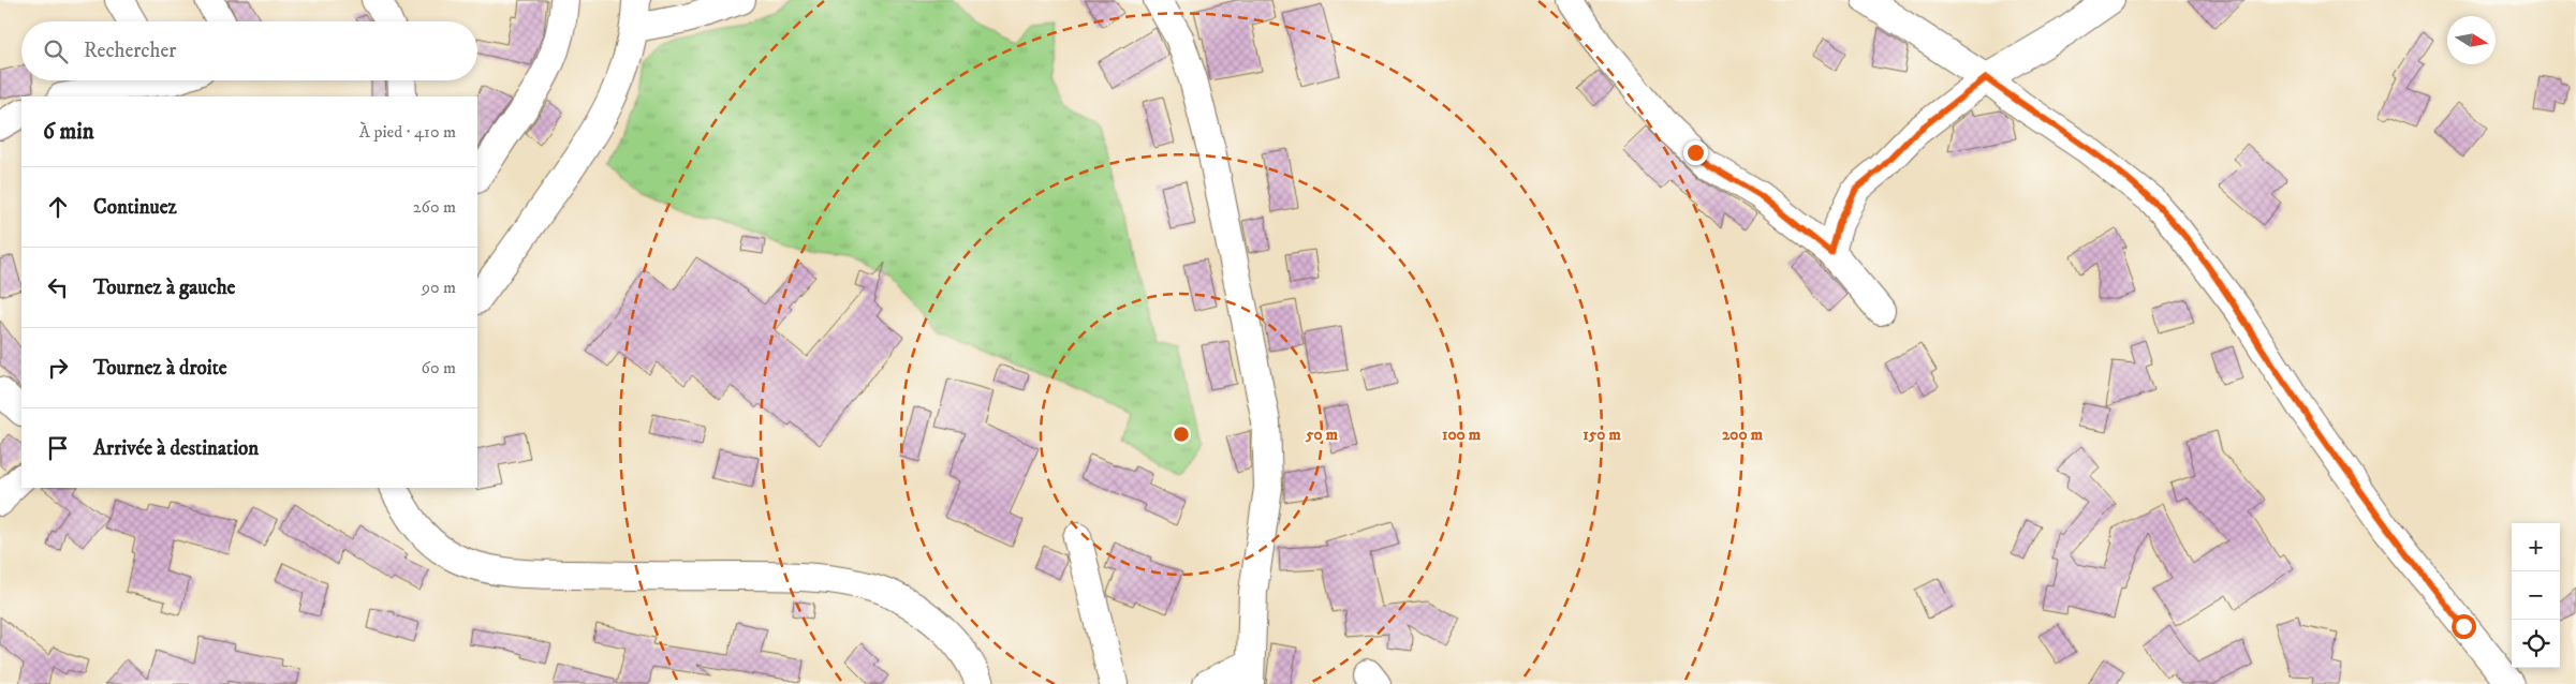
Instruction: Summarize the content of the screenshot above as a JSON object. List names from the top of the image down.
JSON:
{
  "north": "right",
  "page": {
    "search": "Rechercher",
    "heading": ["6 min", "À pied · 410 m"],
    "list": [
      ["Continuez", "260 m"],
      ["Tournez à gauche", "90 m"],
      ["Tournez à droite", "60 m"],
      "Arrivée à destination"
    ],
    "map_buttons": ["+", "−"]
  },
  "rings": [
    "50 m",
    "100 m",
    "150 m",
    "200 m"
  ]
}
